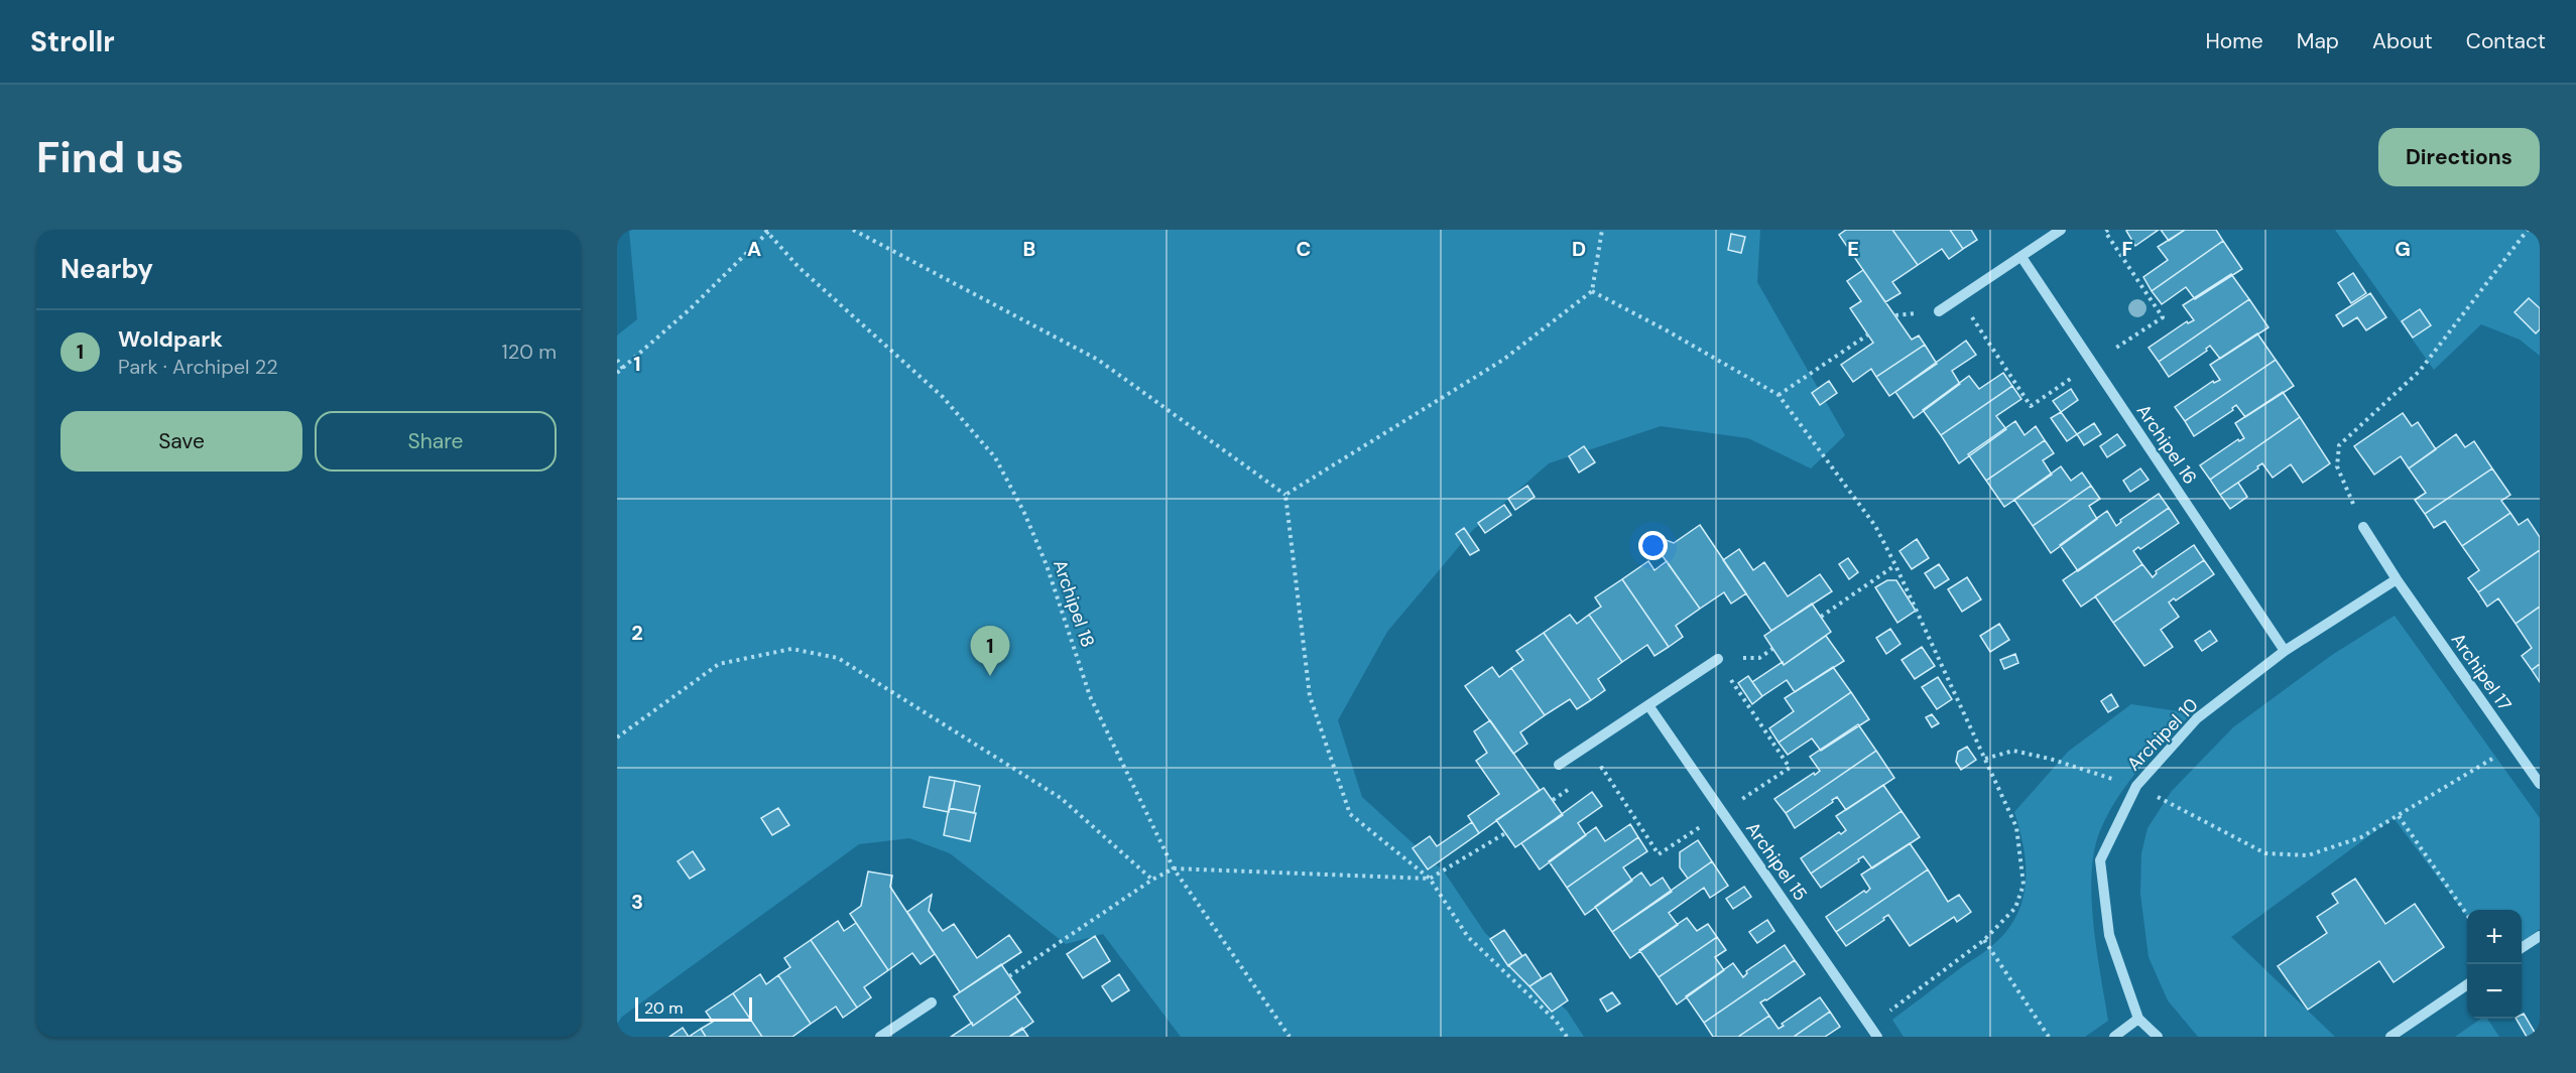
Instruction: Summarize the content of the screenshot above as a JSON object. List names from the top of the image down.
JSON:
{
  "streets": {
    "street": [
      "Archipel 16",
      "Archipel 17",
      "Archipel 10",
      "Archipel 15"
    ],
    "path": ["Archipel 18"]
  },
  "crossings": [
    ["Archipel 16", "Archipel 10"]
  ],
  "scale_bar": "20 m",
  "page": {
    "header": "Strollr",
    "nav": [
      "Home",
      "Map",
      "About",
      "Contact"
    ],
    "buttons": [
      "Directions",
      ["Save", "Share"]
    ],
    "title": "Find us",
    "heading": "Nearby",
    "list": [
      {
        "mark": "1",
        "name": "Woldpark",
        "note": "Park · Archipel 22",
        "value": "120 m"
      }
    ],
    "pins": "1",
    "map_buttons": ["+", "−"],
    "scale": "20 m"
  },
  "grid": {
    "columns": [
      "A",
      "B",
      "C",
      "D",
      "E",
      "F",
      "G"
    ],
    "rows": ["1", "2", "3"]
  }
}
